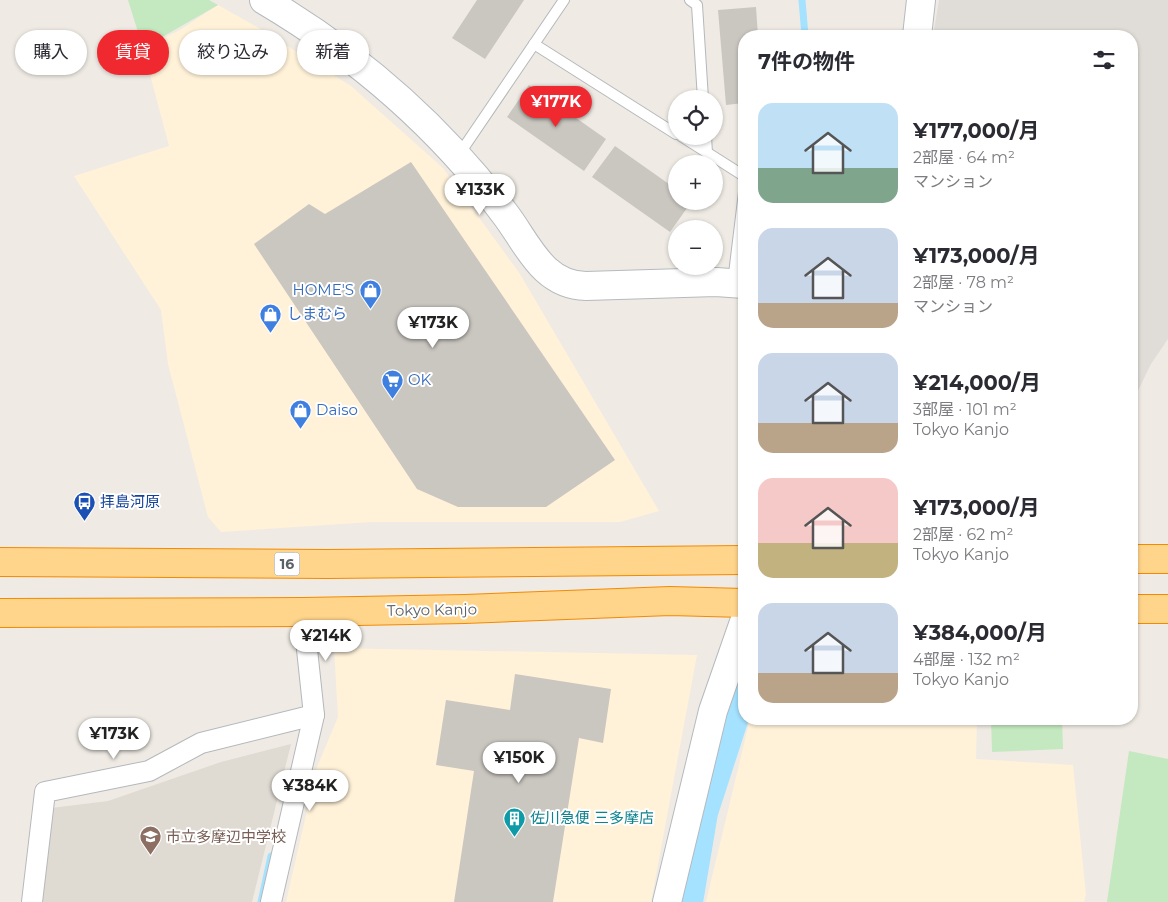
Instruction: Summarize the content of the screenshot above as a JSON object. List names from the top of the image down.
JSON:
{
  "streets": {
    "highway": ["16", "Tokyo Kanjo"]
  },
  "places": {
    "shop": ["HOME'S", "しまむら", "Daiso"],
    "supermarket": ["OK"],
    "bus stop": ["拝島河原"],
    "building": ["佐川急便 三多摩店"],
    "school or university": ["市立多摩辺中学校"]
  },
  "page": {
    "chip": [
      "購入",
      "賃貸",
      "絞り込み",
      "新着"
    ],
    "heading": "7件の物件",
    "price": [
      "¥177K",
      "¥133K",
      "¥173K",
      "¥214K",
      "¥173K",
      "¥150K",
      "¥384K"
    ],
    "map_buttons": ["+", "−"],
    "list": [
      {
        "name": "¥177,000/月",
        "note": "2部屋 · 64 m² · マンション"
      },
      {
        "name": "¥173,000/月",
        "note": "2部屋 · 78 m² · マンション"
      },
      {
        "name": "¥214,000/月",
        "note": "3部屋 · 101 m² · Tokyo Kanjo"
      },
      {
        "name": "¥173,000/月",
        "note": "2部屋 · 62 m² · Tokyo Kanjo"
      },
      {
        "name": "¥384,000/月",
        "note": "4部屋 · 132 m² · Tokyo Kanjo"
      }
    ]
  }
}
